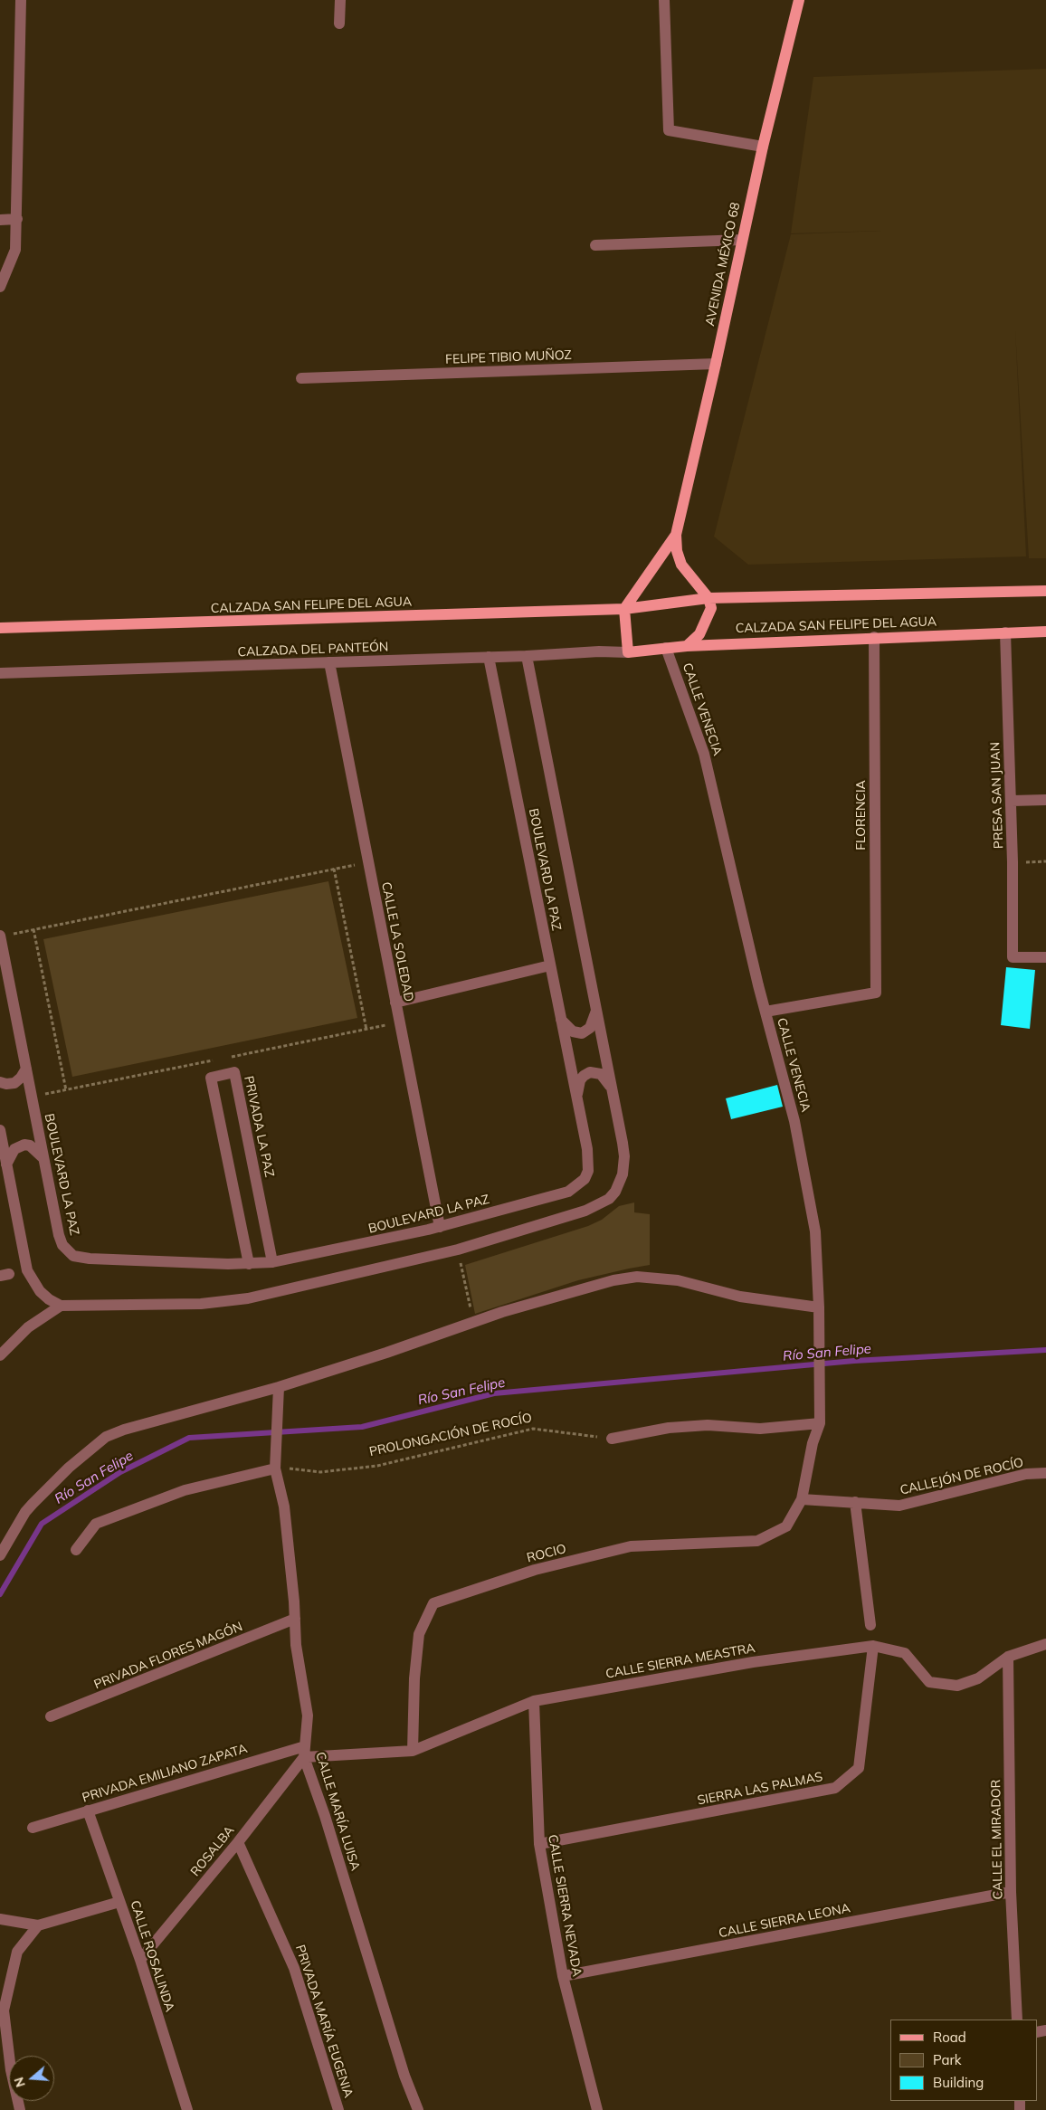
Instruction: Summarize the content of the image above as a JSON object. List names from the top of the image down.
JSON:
{
  "streets": {
    "main road": ["AVENIDA MÉXICO 68", "CALZADA SAN FELIPE DEL AGUA"],
    "street": [
      "FELIPE TIBIO MUÑOZ",
      "CALZADA DEL PANTEÓN",
      "CALLE VENECIA",
      "PRESA SAN JUAN",
      "FLORENCIA",
      "BOULEVARD LA PAZ",
      "CALLE LA SOLEDAD",
      "PRIVADA LA PAZ",
      "CALLEJÓN DE ROCÍO",
      "ROCIO",
      "PRIVADA FLORES MAGÓN",
      "CALLE SIERRA MEASTRA",
      "PRIVADA EMILIANO ZAPATA",
      "SIERRA LAS PALMAS",
      "CALLE MARÍA LUISA",
      "CALLE EL MIRADOR",
      "ROSALBA",
      "CALLE SIERRA NEVADA",
      "CALLE SIERRA LEONA",
      "CALLE ROSALINDA",
      "PRIVADA MARÍA EUGENIA"
    ],
    "path": ["PROLONGACIÓN DE ROCÍO"]
  },
  "crossings": [
    ["AVENIDA MÉXICO 68", "FELIPE TIBIO MUÑOZ"],
    ["AVENIDA MÉXICO 68", "CALZADA SAN FELIPE DEL AGUA"],
    ["CALZADA SAN FELIPE DEL AGUA", "CALZADA DEL PANTEÓN"],
    ["CALZADA SAN FELIPE DEL AGUA", "CALLE VENECIA"],
    ["CALZADA SAN FELIPE DEL AGUA", "PRESA SAN JUAN"],
    ["CALZADA SAN FELIPE DEL AGUA", "FLORENCIA"],
    ["CALZADA DEL PANTEÓN", "BOULEVARD LA PAZ"],
    ["CALZADA DEL PANTEÓN", "CALLE LA SOLEDAD"],
    ["CALLE VENECIA", "FLORENCIA"],
    ["CALLE VENECIA", "CALLEJÓN DE ROCÍO"],
    ["CALLE VENECIA", "ROCIO"],
    ["BOULEVARD LA PAZ", "CALLE LA SOLEDAD"],
    ["BOULEVARD LA PAZ", "PRIVADA LA PAZ"],
    ["PROLONGACIÓN DE ROCÍO", "CALLE MARÍA LUISA"],
    ["CALLEJÓN DE ROCÍO", "ROCIO"],
    ["ROCIO", "CALLE SIERRA MEASTRA"],
    ["PRIVADA FLORES MAGÓN", "CALLE MARÍA LUISA"],
    ["CALLE SIERRA MEASTRA", "PRIVADA EMILIANO ZAPATA"],
    ["CALLE SIERRA MEASTRA", "SIERRA LAS PALMAS"],
    ["CALLE SIERRA MEASTRA", "CALLE MARÍA LUISA"],
    ["CALLE SIERRA MEASTRA", "CALLE EL MIRADOR"],
    ["CALLE SIERRA MEASTRA", "ROSALBA"],
    ["CALLE SIERRA MEASTRA", "CALLE SIERRA NEVADA"],
    ["PRIVADA EMILIANO ZAPATA", "CALLE MARÍA LUISA"],
    ["PRIVADA EMILIANO ZAPATA", "ROSALBA"],
    ["PRIVADA EMILIANO ZAPATA", "CALLE ROSALINDA"],
    ["SIERRA LAS PALMAS", "CALLE SIERRA NEVADA"],
    ["CALLE MARÍA LUISA", "ROSALBA"],
    ["CALLE EL MIRADOR", "CALLE SIERRA LEONA"],
    ["ROSALBA", "CALLE ROSALINDA"],
    ["ROSALBA", "PRIVADA MARÍA EUGENIA"],
    ["CALLE SIERRA NEVADA", "CALLE SIERRA LEONA"]
  ],
  "water": ["Río San Felipe"],
  "legend": ["Road", "Park", "Building"],
  "north": "left"
}
